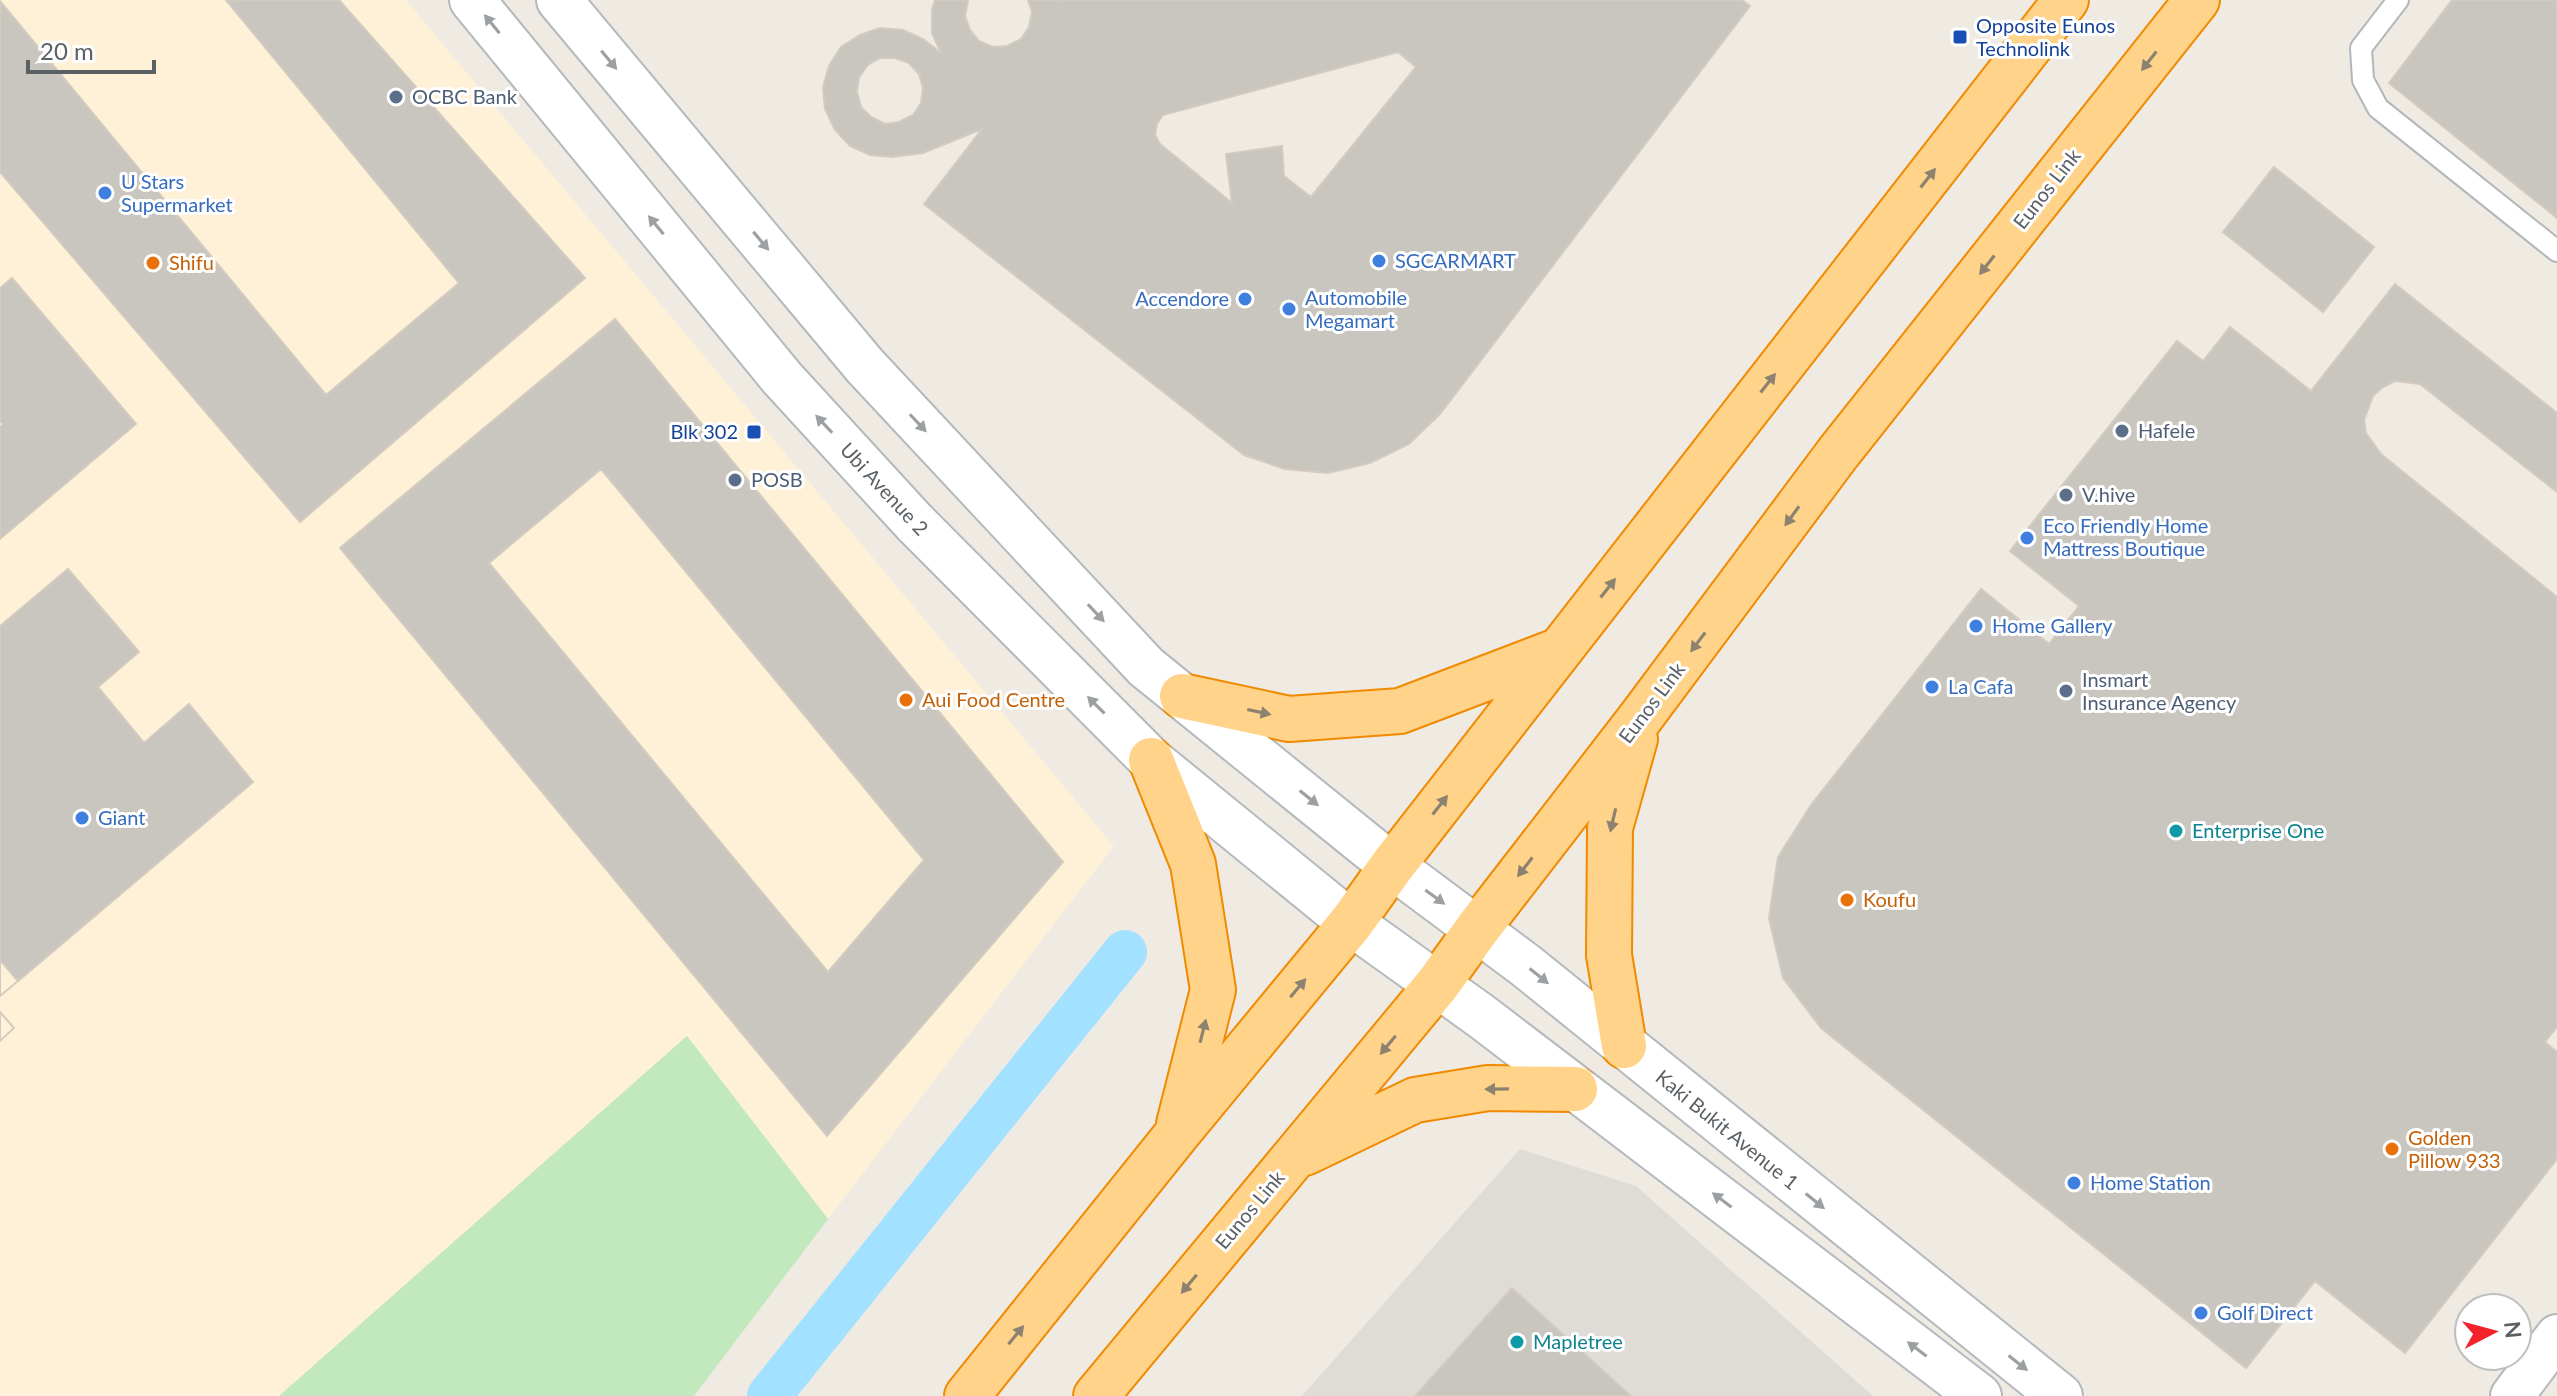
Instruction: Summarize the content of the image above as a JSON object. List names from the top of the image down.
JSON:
{
  "streets": {
    "highway": ["Eunos Link"],
    "main road": ["Ubi Avenue 2", "Kaki Bukit Avenue 1"]
  },
  "crossings": [
    ["Eunos Link", "Kaki Bukit Avenue 1"]
  ],
  "places": {
    "transit": ["Opposite Eunos Technolink", "Blk 302"],
    "other": [
      "OCBC Bank",
      "U Stars Supermarket",
      "SGCARMART",
      "Shifu",
      "Accendore",
      "Automobile Megamart",
      "Hafele",
      "POSB",
      "V.hive",
      "Eco Friendly Home Mattress Boutique",
      "Home Gallery",
      "La Cafa",
      "Insmart Insurance Agency",
      "Aui Food Centre",
      "Giant",
      "Enterprise One",
      "Koufu",
      "Golden Pillow 933",
      "Home Station",
      "Golf Direct",
      "Mapletree"
    ]
  },
  "scale_bar": "20 m",
  "north": "right"
}
